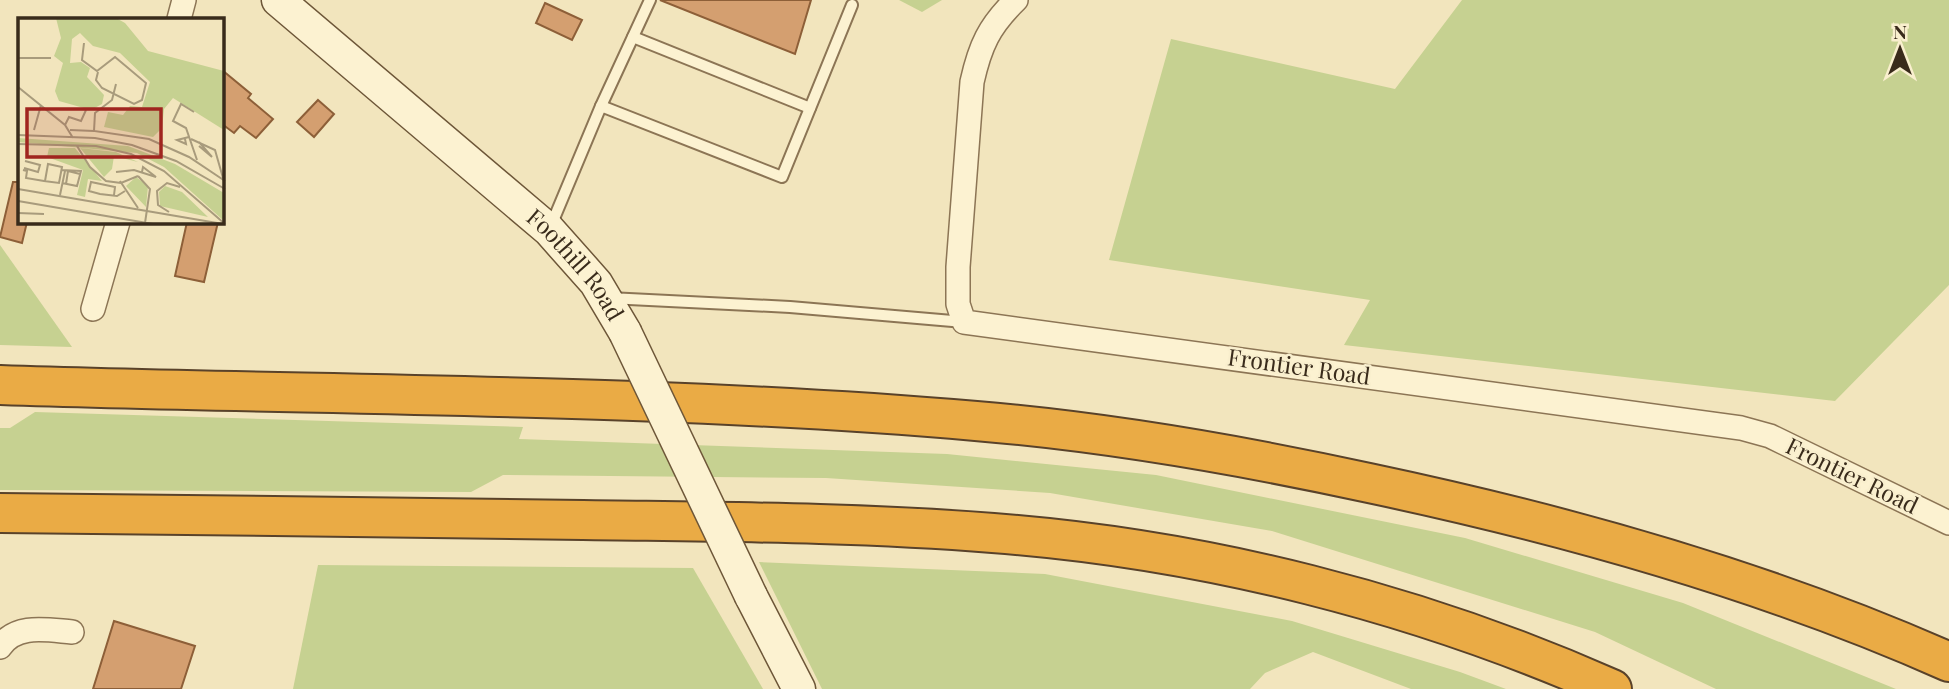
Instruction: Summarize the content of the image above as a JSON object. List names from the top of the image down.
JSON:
{
  "streets": {
    "street": ["Foothill Road", "Frontier Road"]
  },
  "north": "top"
}
